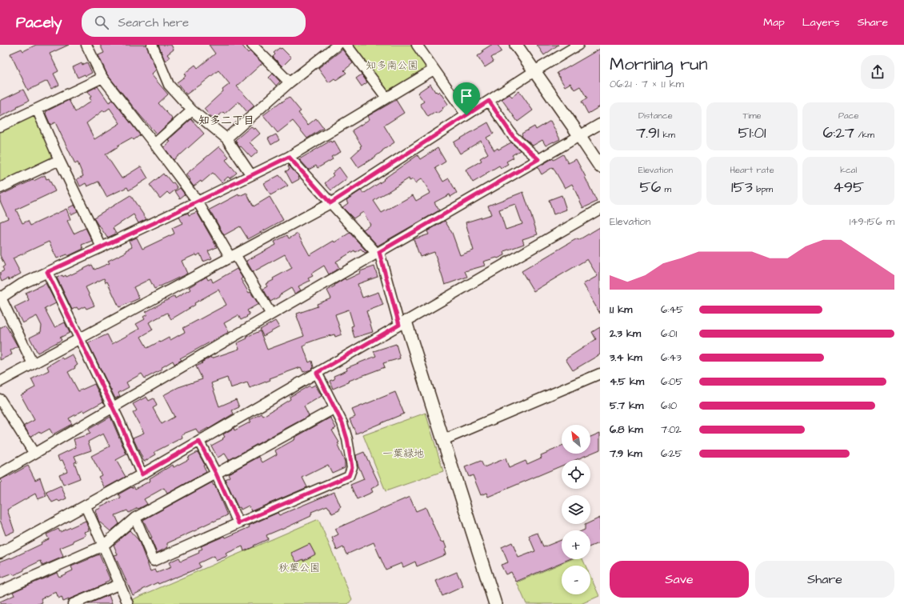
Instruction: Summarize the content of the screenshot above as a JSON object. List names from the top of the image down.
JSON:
{
  "districts": ["知多二丁目"],
  "parks": ["知多南公園", "一葉緑地", "秋葉公園"],
  "north": "top left",
  "page": {
    "header": "Pacely",
    "search": "Search here",
    "nav": ["Map", "Layers", "Share"],
    "heading": ["Morning run", "06:21 · 7 × 1.1 km"],
    "stats": [
      ["Distance", "7.91 km"],
      ["Time", "51:01"],
      ["Pace", "6:27 /km"],
      ["Elevation", "56 m"],
      ["Heart rate", "153 bpm"],
      ["kcal", "495"]
    ],
    "chart": ["Elevation", "149–156 m"],
    "list": [
      {
        "name": "1.1 km",
        "note": "6:45"
      },
      {
        "name": "2.3 km",
        "note": "6:01"
      },
      {
        "name": "3.4 km",
        "note": "6:43"
      },
      {
        "name": "4.5 km",
        "note": "6:05"
      },
      {
        "name": "5.7 km",
        "note": "6:10"
      },
      {
        "name": "6.8 km",
        "note": "7:02"
      },
      {
        "name": "7.9 km",
        "note": "6:25"
      }
    ],
    "map_buttons": ["+", "−"],
    "buttons": ["Save", "Share"]
  }
}
